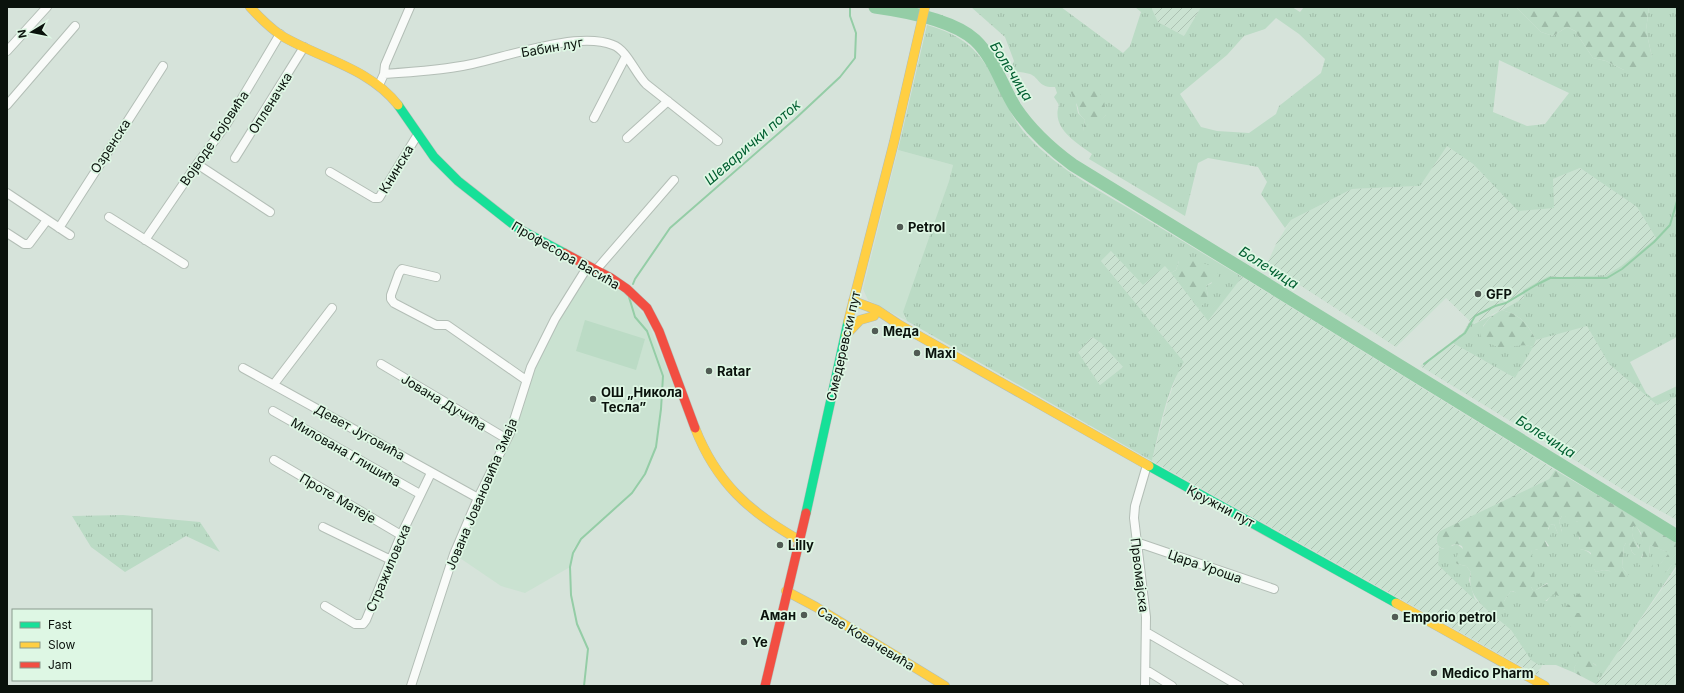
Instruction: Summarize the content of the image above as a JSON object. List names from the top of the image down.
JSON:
{
  "streets": {
    "main road": [
      "Професора Васића",
      "Смедеревски пут",
      "Кружни пут",
      "Саве Ковачевића"
    ],
    "street": [
      "Бабин луг",
      "Опленачка",
      "Војводе Бојовића",
      "Озренска",
      "Книнска",
      "Јована Дучића",
      "Девет Југовића",
      "Милована Глишића",
      "Јована Јовановића Змаја",
      "Проте Матеје",
      "Цара Уроша",
      "Стражиловска",
      "Првомајска"
    ]
  },
  "crossings": [
    ["Опленачка", "Професора Васића"],
    ["Војводе Бојовића", "Професора Васића"],
    ["Книнска", "Професора Васића"],
    ["Професора Васића", "Смедеревски пут"],
    ["Професора Васића", "Јована Јовановића Змаја"],
    ["Смедеревски пут", "Кружни пут"],
    ["Смедеревски пут", "Саве Ковачевића"],
    ["Јована Дучића", "Јована Јовановића Змаја"],
    ["Девет Југовића", "Јована Јовановића Змаја"],
    ["Девет Југовића", "Стражиловска"],
    ["Милована Глишића", "Стражиловска"],
    ["Проте Матеје", "Стражиловска"],
    ["Кружни пут", "Првомајска"],
    ["Цара Уроша", "Првомајска"]
  ],
  "water": ["Болечица", "Шеварички поток"],
  "places": [
    "Petrol",
    "GFP",
    "Меда",
    "Maxi",
    "Ratar",
    "ОШ „Никола Тесла”",
    "Lilly",
    "Аман",
    "Emporio petrol",
    "Ye",
    "Medico Pharm"
  ],
  "legend": ["Fast", "Slow", "Jam"],
  "north": "left"
}
